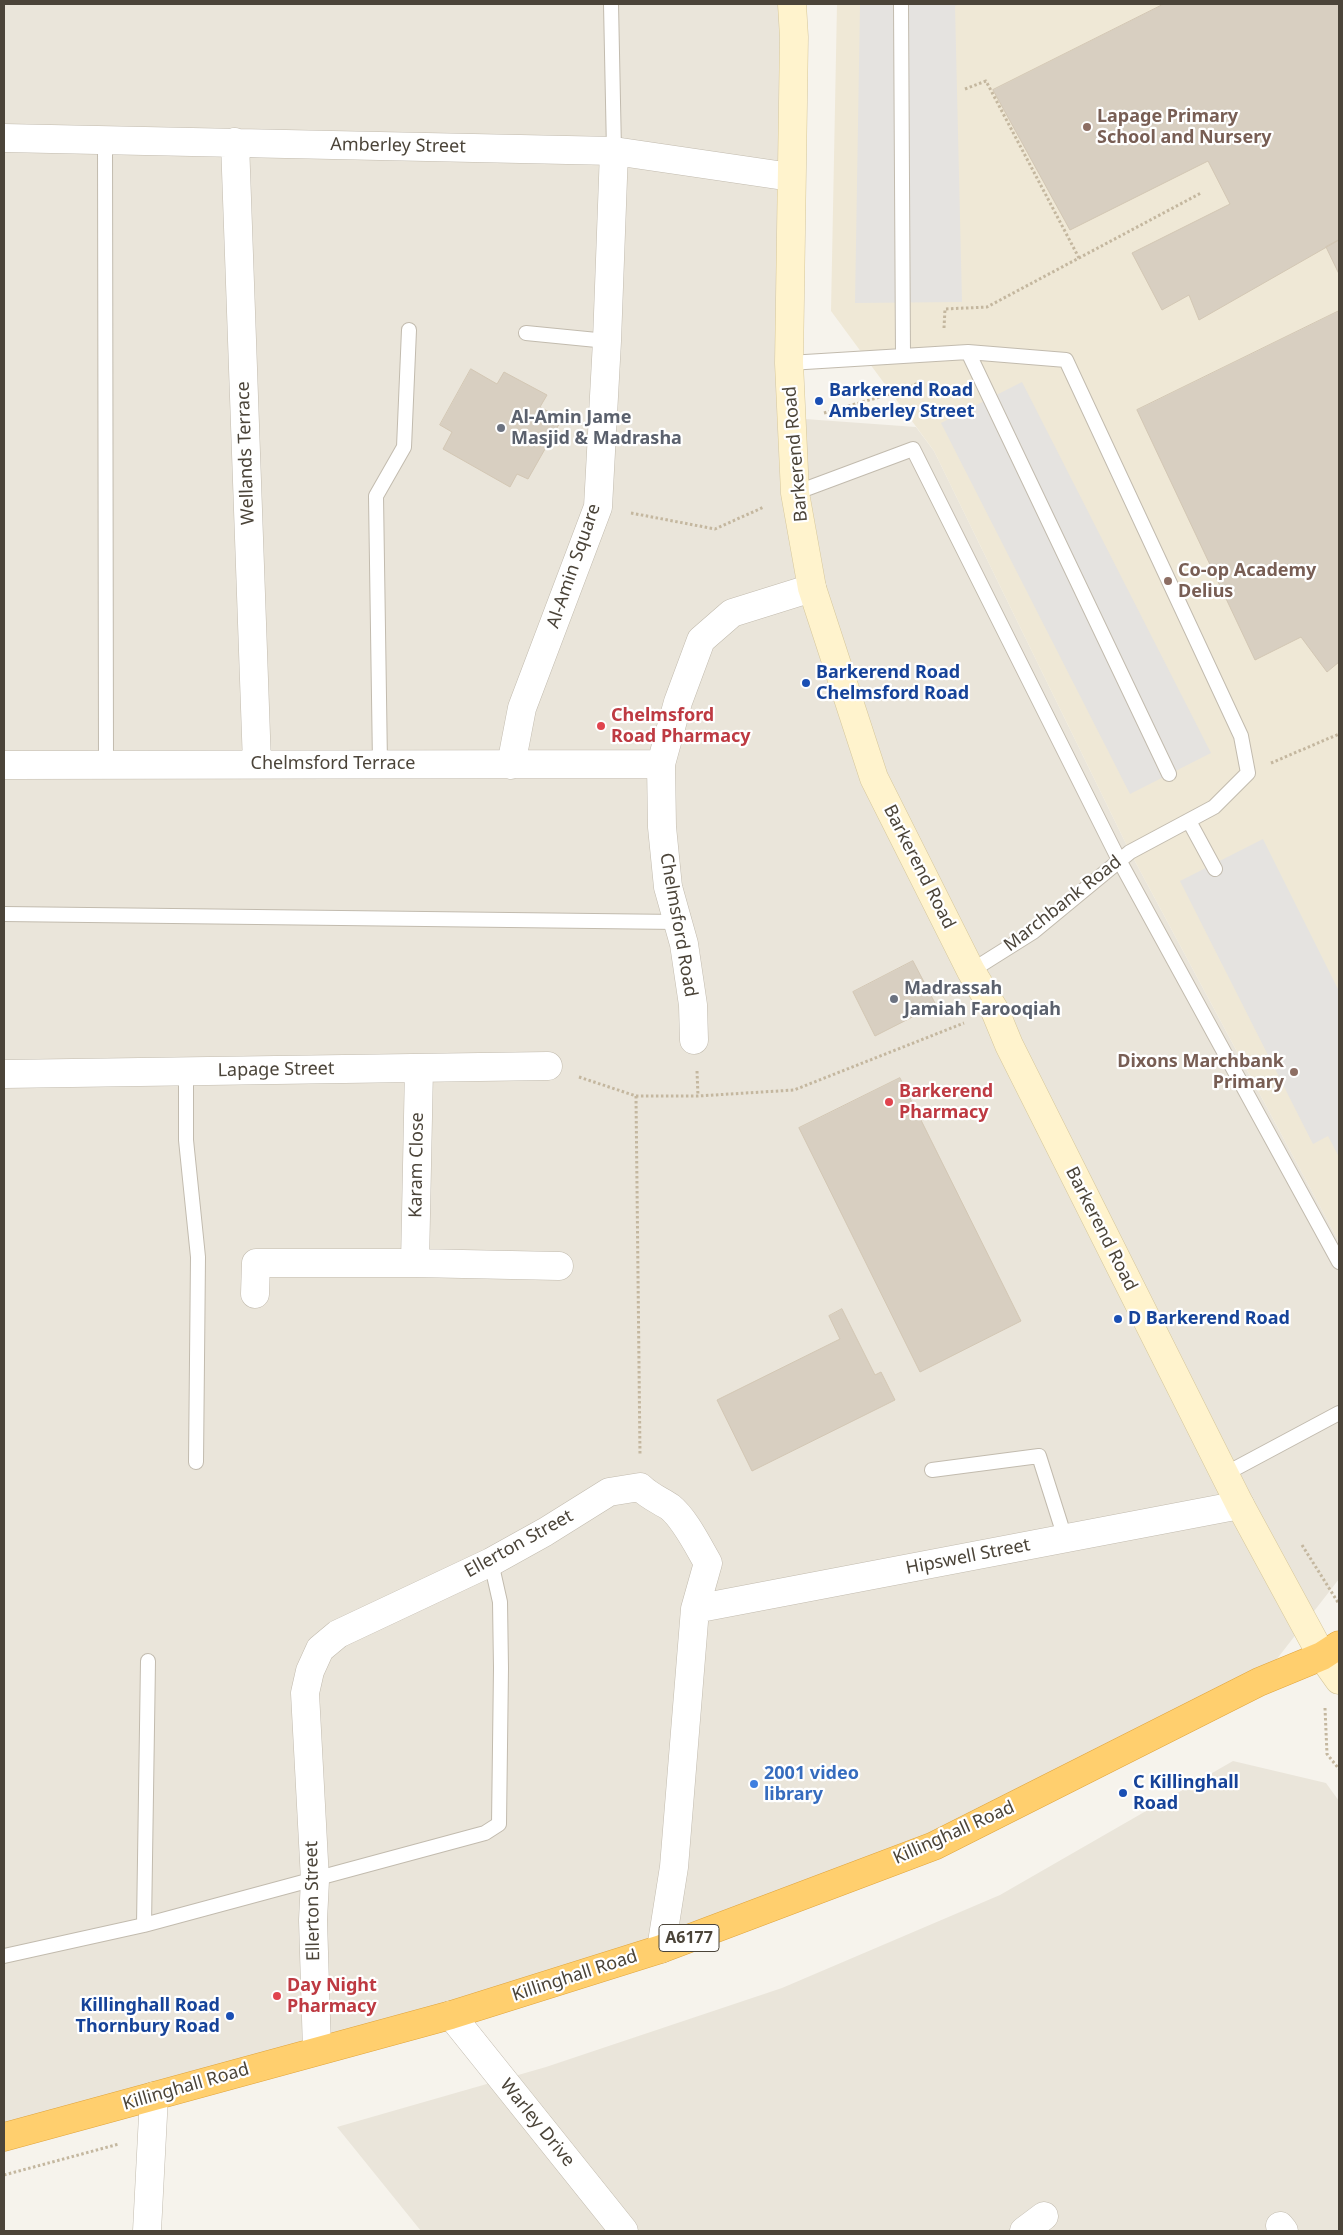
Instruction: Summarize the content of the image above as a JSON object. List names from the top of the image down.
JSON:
{
  "streets": {
    "highway": ["Killinghall Road", "A6177"],
    "main road": ["Barkerend Road"],
    "street": [
      "Amberley Street",
      "Wellands Terrace",
      "Al-Amin Square",
      "Chelmsford Terrace",
      "Chelmsford Road",
      "Lapage Street",
      "Karam Close",
      "Ellerton Street",
      "Hipswell Street",
      "Warley Drive"
    ],
    "lane": ["Marchbank Road"]
  },
  "crossings": [
    ["Amberley Street", "Wellands Terrace"],
    ["Amberley Street", "Barkerend Road"],
    ["Amberley Street", "Al-Amin Square"],
    ["Wellands Terrace", "Chelmsford Terrace"],
    ["Barkerend Road", "Marchbank Road"],
    ["Barkerend Road", "Chelmsford Road"],
    ["Barkerend Road", "Hipswell Street"],
    ["Barkerend Road", "Killinghall Road"],
    ["Al-Amin Square", "Chelmsford Terrace"],
    ["Chelmsford Terrace", "Chelmsford Road"],
    ["Lapage Street", "Karam Close"],
    ["Ellerton Street", "Killinghall Road"],
    ["Killinghall Road", "Warley Drive"]
  ],
  "places": [
    "Lapage Primary School and Nursery",
    "Barkerend Road Amberley Street",
    "Al-Amin Jame Masjid & Madrasha",
    "Co-op Academy Delius",
    "Barkerend Road Chelmsford Road",
    "Chelmsford Road Pharmacy",
    "Madrassah Jamiah Farooqiah",
    "Dixons Marchbank Primary",
    "Barkerend Pharmacy",
    "D Barkerend Road",
    "2001 video library",
    "C Killinghall Road",
    "Day Night Pharmacy",
    "Killinghall Road Thornbury Road"
  ]
}
